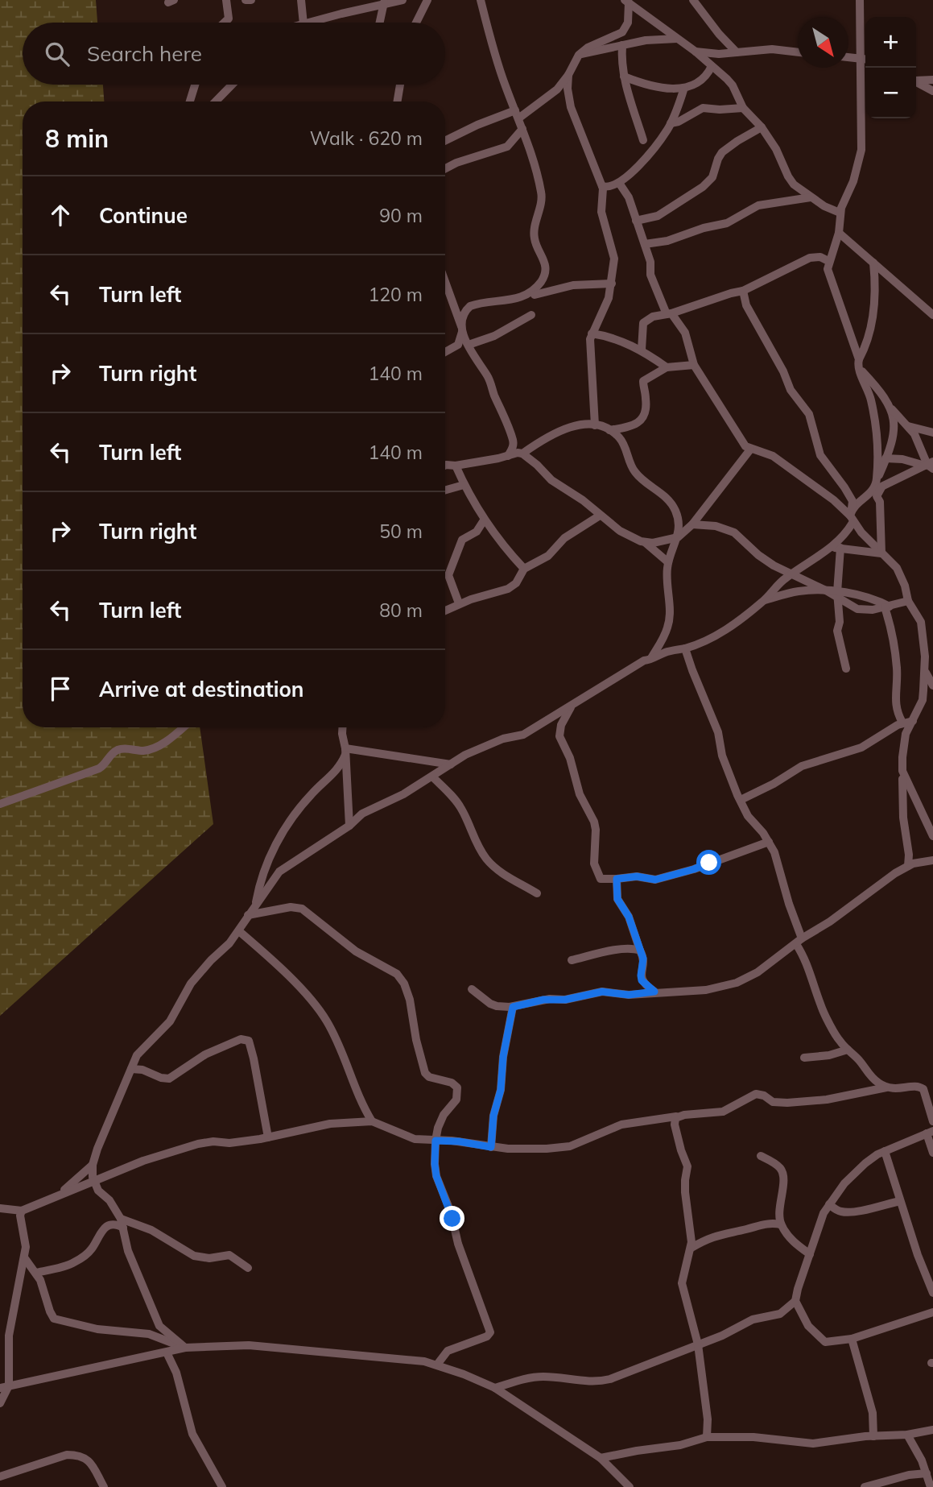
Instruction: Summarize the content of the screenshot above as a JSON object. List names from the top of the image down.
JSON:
{
  "north": "bottom right",
  "page": {
    "map_buttons": ["+", "−"],
    "search": "Search here",
    "heading": ["8 min", "Walk · 620 m"],
    "list": [
      ["Continue", "90 m"],
      ["Turn left", "120 m"],
      ["Turn right", "140 m"],
      ["Turn left", "140 m"],
      ["Turn right", "50 m"],
      ["Turn left", "80 m"],
      "Arrive at destination"
    ]
  }
}
